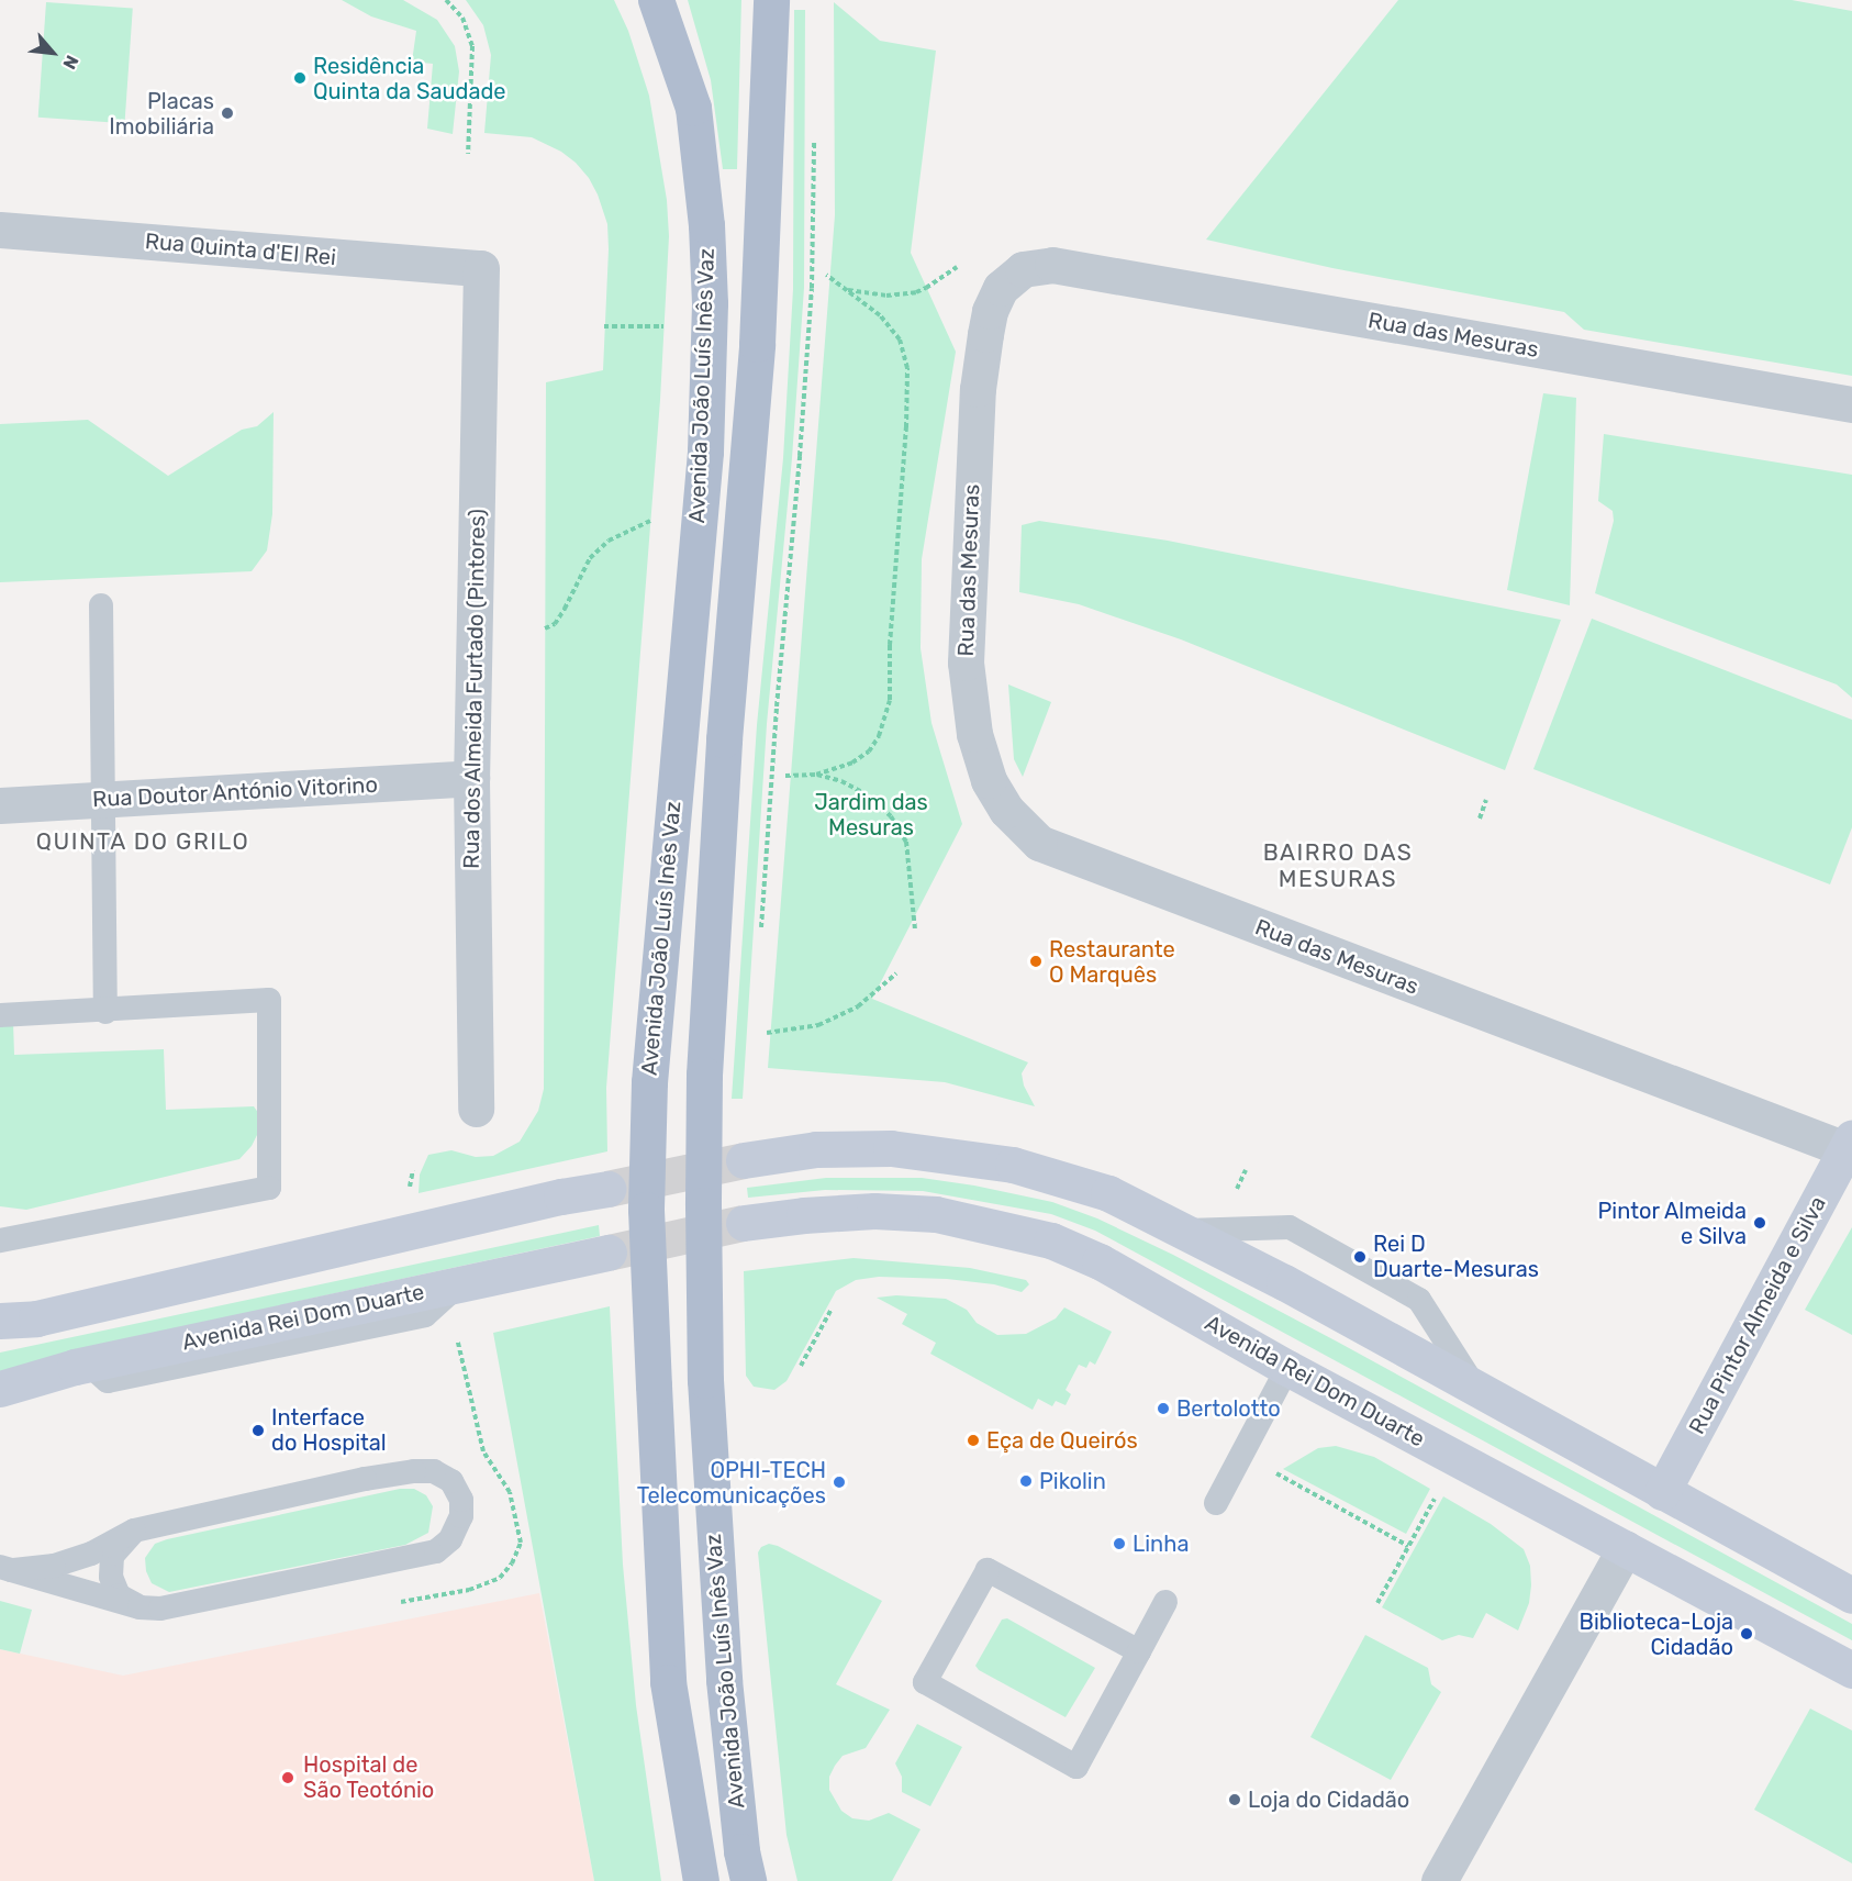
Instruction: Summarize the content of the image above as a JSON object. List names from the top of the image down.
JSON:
{
  "streets": {
    "main road": ["Avenida João Luís Inês Vaz", "Rua Pintor Almeida e Silva", "Avenida Rei Dom Duarte"],
    "street": [
      "Rua Quinta d'El Rei",
      "Rua das Mesuras",
      "Rua dos Almeida Furtado (Pintores)",
      "Rua Doutor António Vitorino"
    ]
  },
  "crossings": [
    ["Rua Quinta d'El Rei", "Rua dos Almeida Furtado (Pintores)"],
    ["Rua das Mesuras", "Rua Pintor Almeida e Silva"],
    ["Rua dos Almeida Furtado (Pintores)", "Rua Doutor António Vitorino"]
  ],
  "districts": ["QUINTA DO GRILO", "BAIRRO DAS MESURAS"],
  "parks": ["Jardim das Mesuras"],
  "places": [
    "Residência Quinta da Saudade",
    "Placas Imobiliária",
    "Restaurante O Marquês",
    "Pintor Almeida e Silva",
    "Rei D Duarte-Mesuras",
    "Bertolotto",
    "Interface do Hospital",
    "Eça de Queirós",
    "Pikolin",
    "OPHI-TECH Telecomunicações",
    "Linha",
    "Biblioteca-Loja Cidadão",
    "Hospital de São Teotónio",
    "Loja do Cidadão"
  ],
  "north": "bottom right"
}
